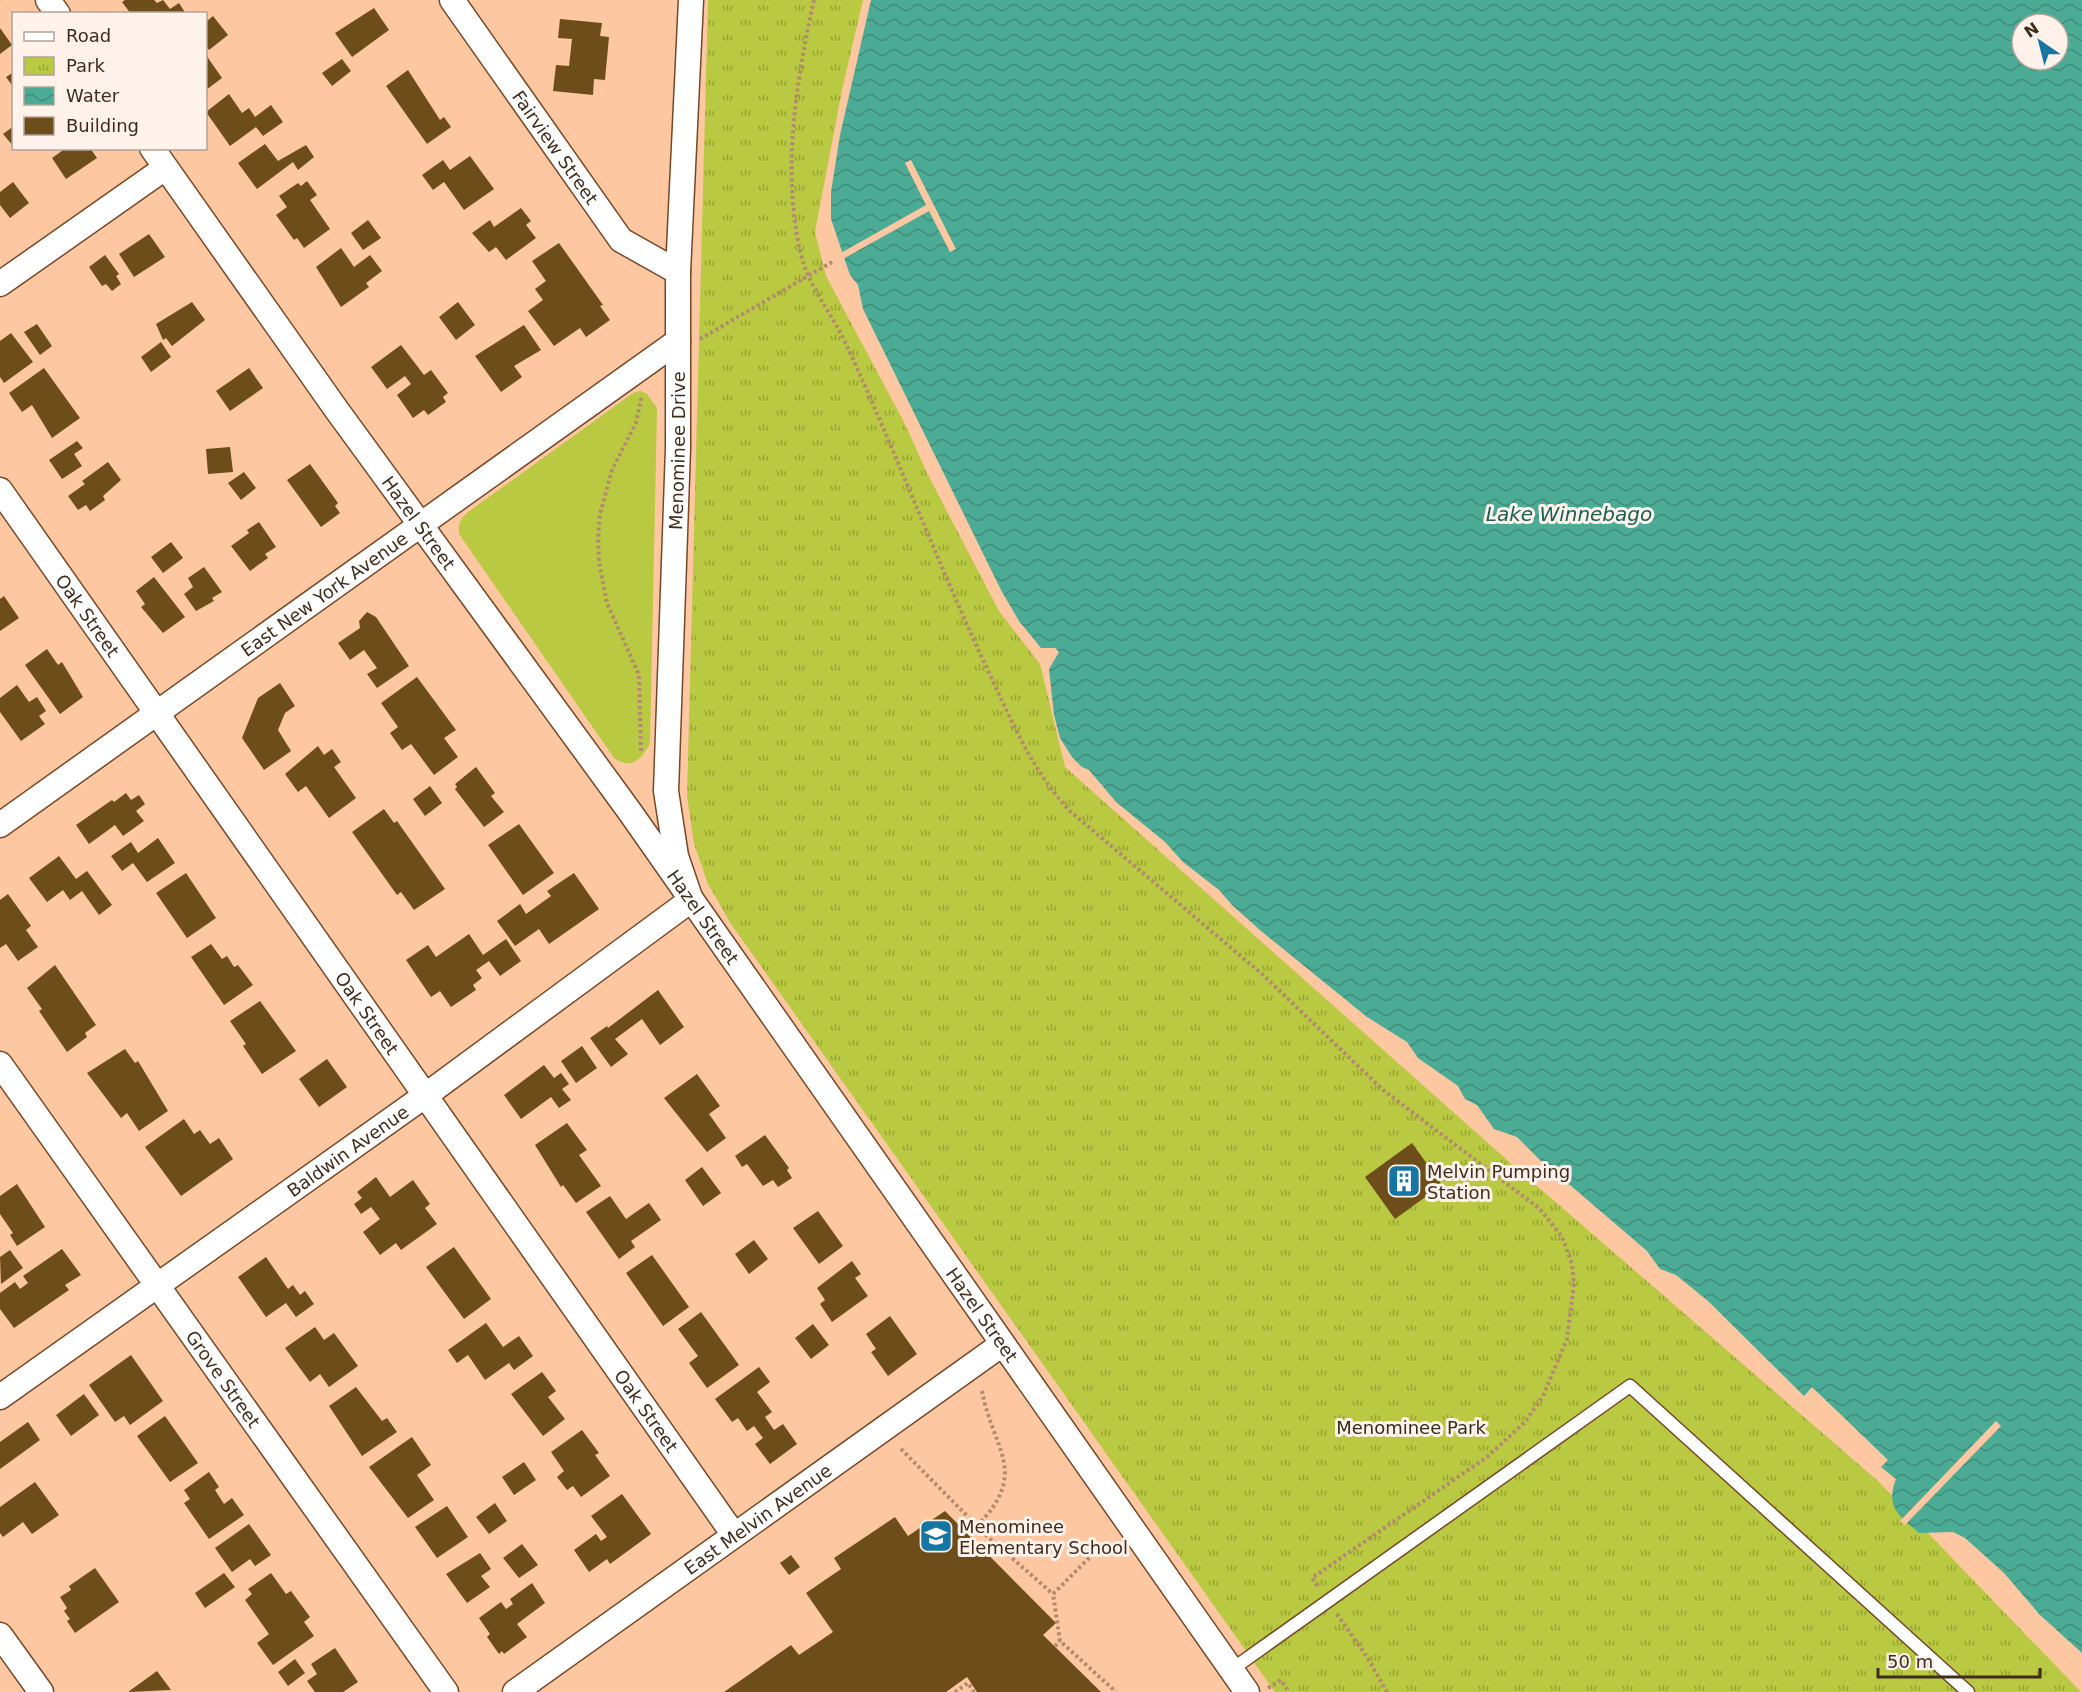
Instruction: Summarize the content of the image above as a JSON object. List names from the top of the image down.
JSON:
{
  "streets": {
    "street": [
      "Fairview Street",
      "Menominee Drive",
      "Hazel Street",
      "East New York Avenue",
      "Oak Street",
      "Baldwin Avenue",
      "Grove Street",
      "East Melvin Avenue"
    ]
  },
  "crossings": [
    ["Fairview Street", "Menominee Drive"],
    ["Menominee Drive", "Hazel Street"],
    ["Menominee Drive", "East New York Avenue"],
    ["Menominee Drive", "Baldwin Avenue"],
    ["Hazel Street", "East New York Avenue"],
    ["Hazel Street", "Baldwin Avenue"],
    ["Hazel Street", "East Melvin Avenue"],
    ["East New York Avenue", "Oak Street"],
    ["Oak Street", "Baldwin Avenue"],
    ["Oak Street", "East Melvin Avenue"],
    ["Baldwin Avenue", "Grove Street"]
  ],
  "water": ["Lake Winnebago"],
  "parks": ["Menominee Park"],
  "places": {
    "building": ["Melvin Pumping Station"],
    "school or university": ["Menominee Elementary School"]
  },
  "legend": [
    "Road",
    "Park",
    "Water",
    "Building"
  ],
  "scale_bar": "50 m",
  "north": "top left"
}
